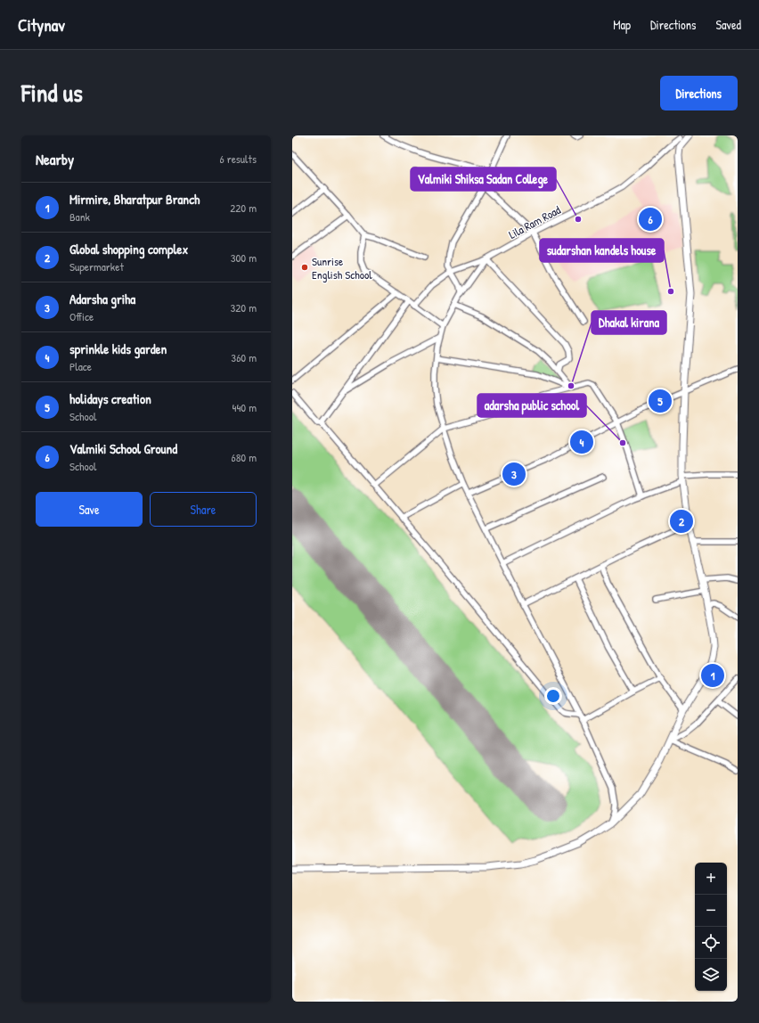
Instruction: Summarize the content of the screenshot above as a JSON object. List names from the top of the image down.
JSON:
{
  "streets": {
    "street": ["Lila Ram Road"]
  },
  "places": [
    "Valmiki Shiksa Sadan College",
    "Sunrise English School",
    "sudarshan kandels house",
    "Dhakal kirana",
    "adarsha public school"
  ],
  "page": {
    "header": "Citynav",
    "nav": ["Map", "Directions", "Saved"],
    "title": "Find us",
    "buttons": [
      "Directions",
      ["Save", "Share"]
    ],
    "heading": ["Nearby", "6 results"],
    "list": [
      {
        "mark": "1",
        "name": "Mirmire, Bharatpur Branch",
        "note": "Bank",
        "value": "220 m"
      },
      {
        "mark": "2",
        "name": "Global shopping complex",
        "note": "Supermarket",
        "value": "300 m"
      },
      {
        "mark": "3",
        "name": "Adarsha griha",
        "note": "Office",
        "value": "320 m"
      },
      {
        "mark": "4",
        "name": "sprinkle kids garden",
        "note": "Place",
        "value": "360 m"
      },
      {
        "mark": "5",
        "name": "holidays creation",
        "note": "School",
        "value": "440 m"
      },
      {
        "mark": "6",
        "name": "Valmiki School Ground",
        "note": "School",
        "value": "680 m"
      }
    ],
    "pins": [
      "6",
      "5",
      "4",
      "3",
      "2",
      "1"
    ],
    "map_buttons": ["+", "−"]
  }
}
